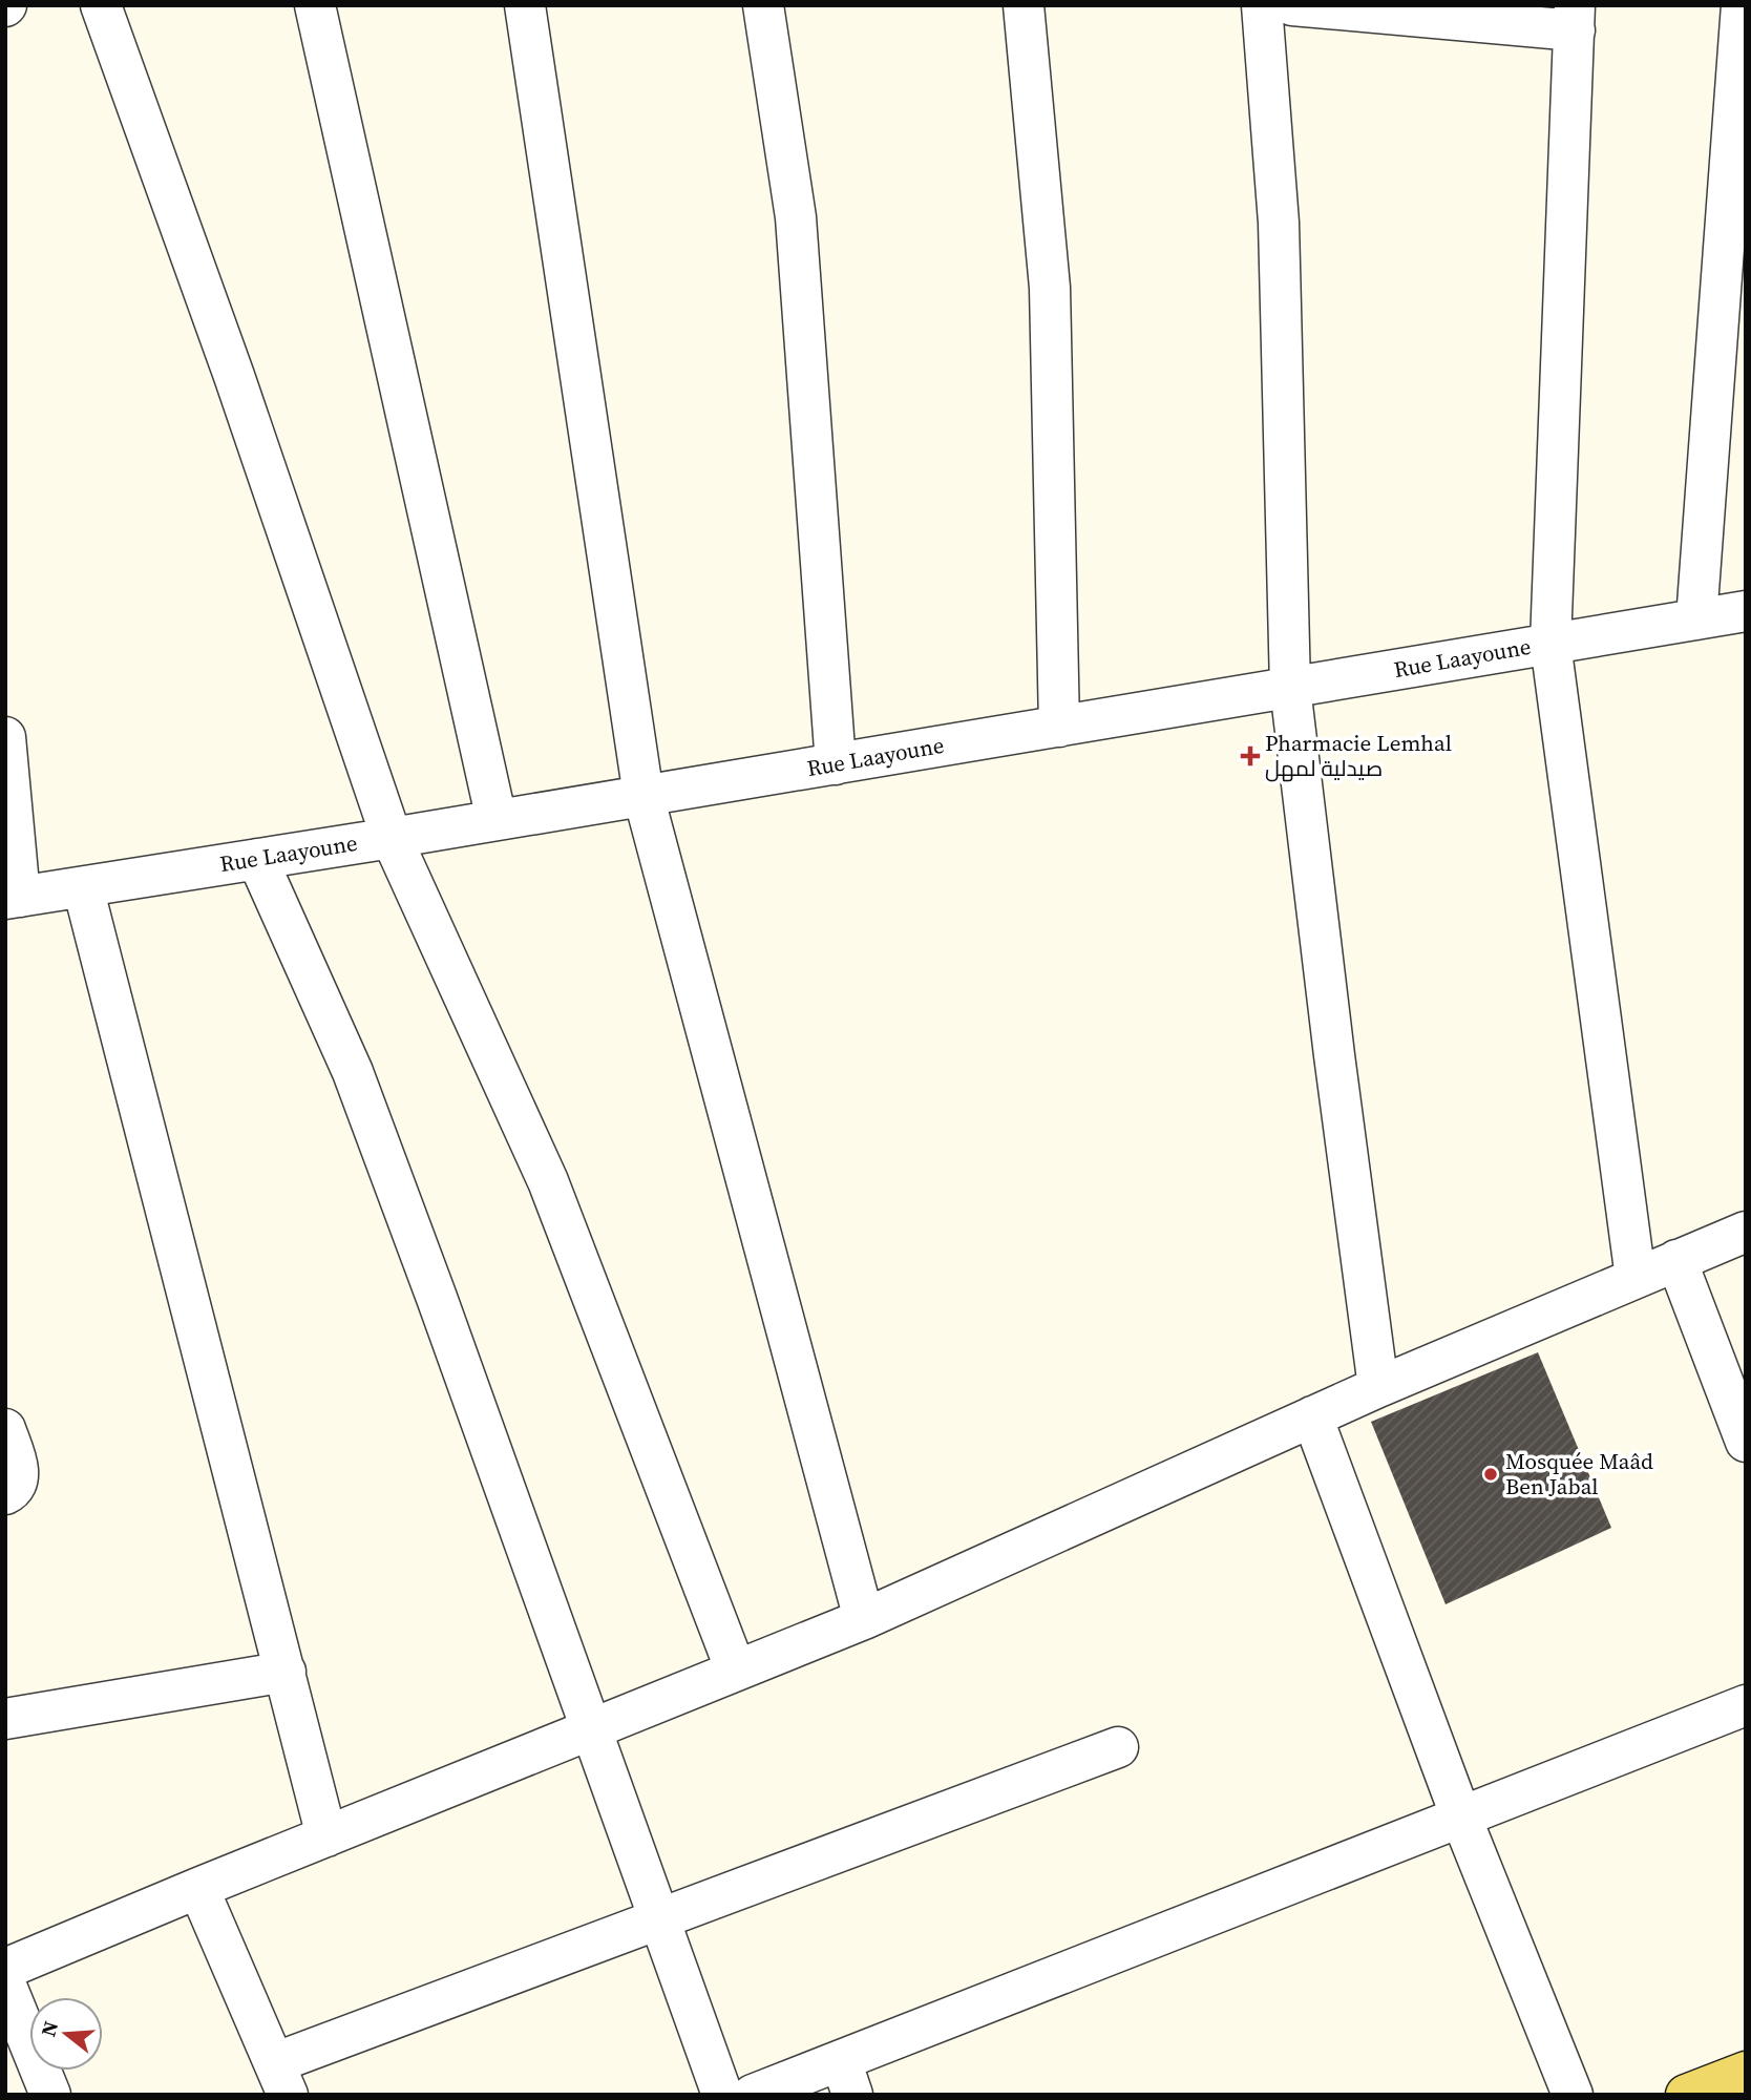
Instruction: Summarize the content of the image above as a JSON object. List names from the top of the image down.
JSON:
{
  "streets": {
    "street": ["Rue Laayoune"]
  },
  "places": {
    "health": ["Pharmacie Lemhal صيدلية لمهل"],
    "other": ["Mosquée Maâd Ben Jabal"]
  },
  "north": "left"
}
